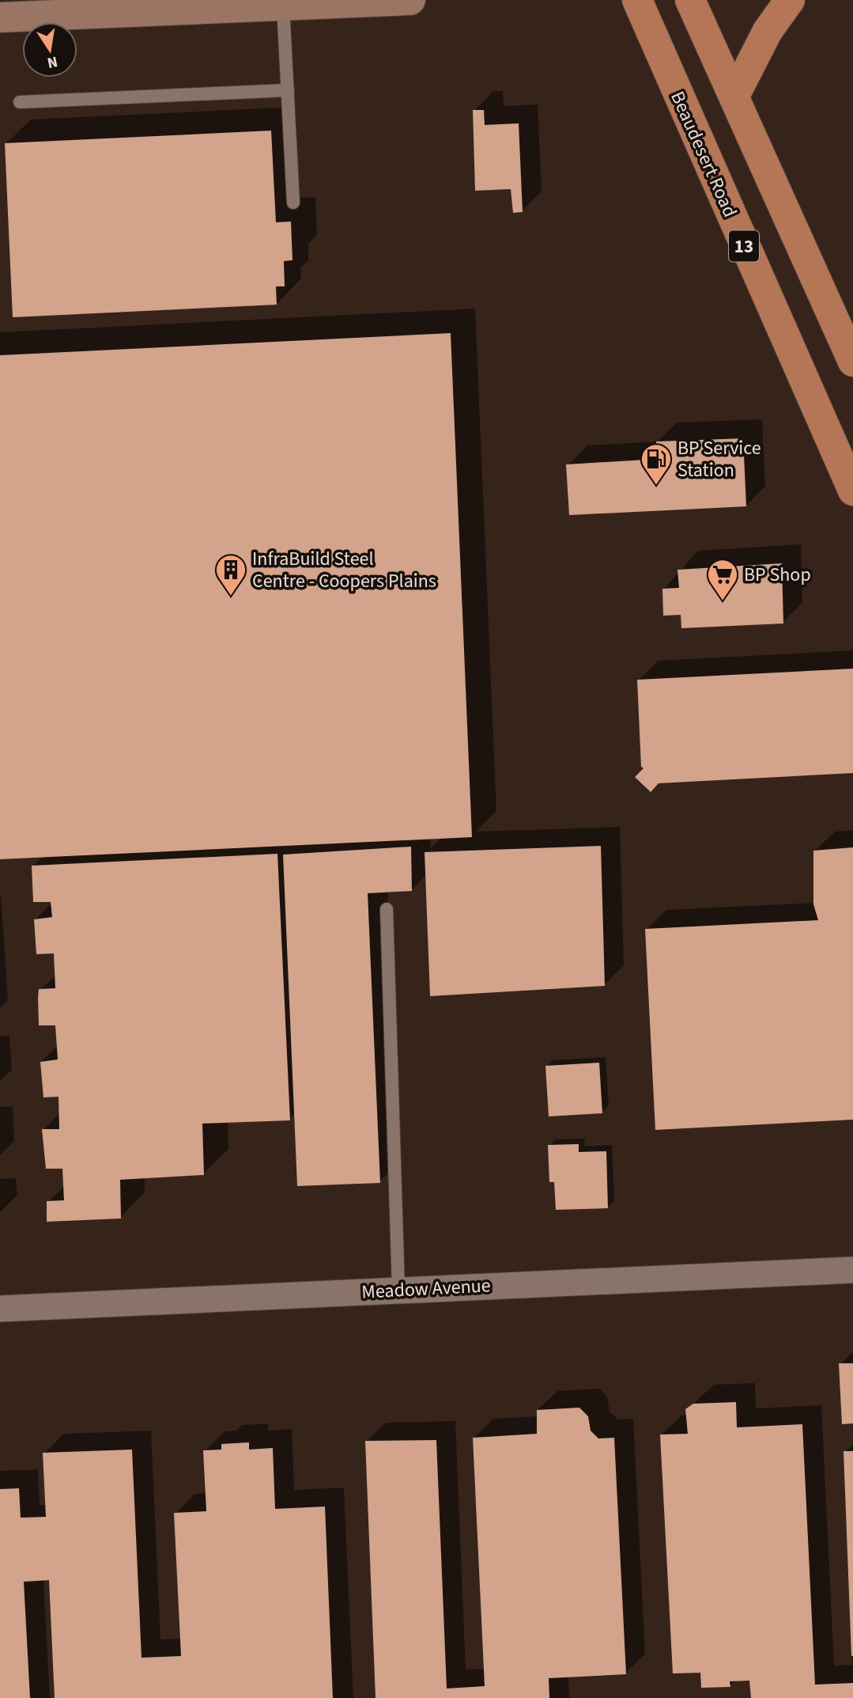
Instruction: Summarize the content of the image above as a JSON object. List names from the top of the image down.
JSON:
{
  "streets": {
    "highway": ["Beaudesert Road", "13"],
    "street": ["Meadow Avenue"]
  },
  "places": {
    "fuel station": ["BP Service Station"],
    "building": ["InfraBuild Steel Centre - Coopers Plains"],
    "supermarket": ["BP Shop"]
  },
  "north": "bottom"
}
